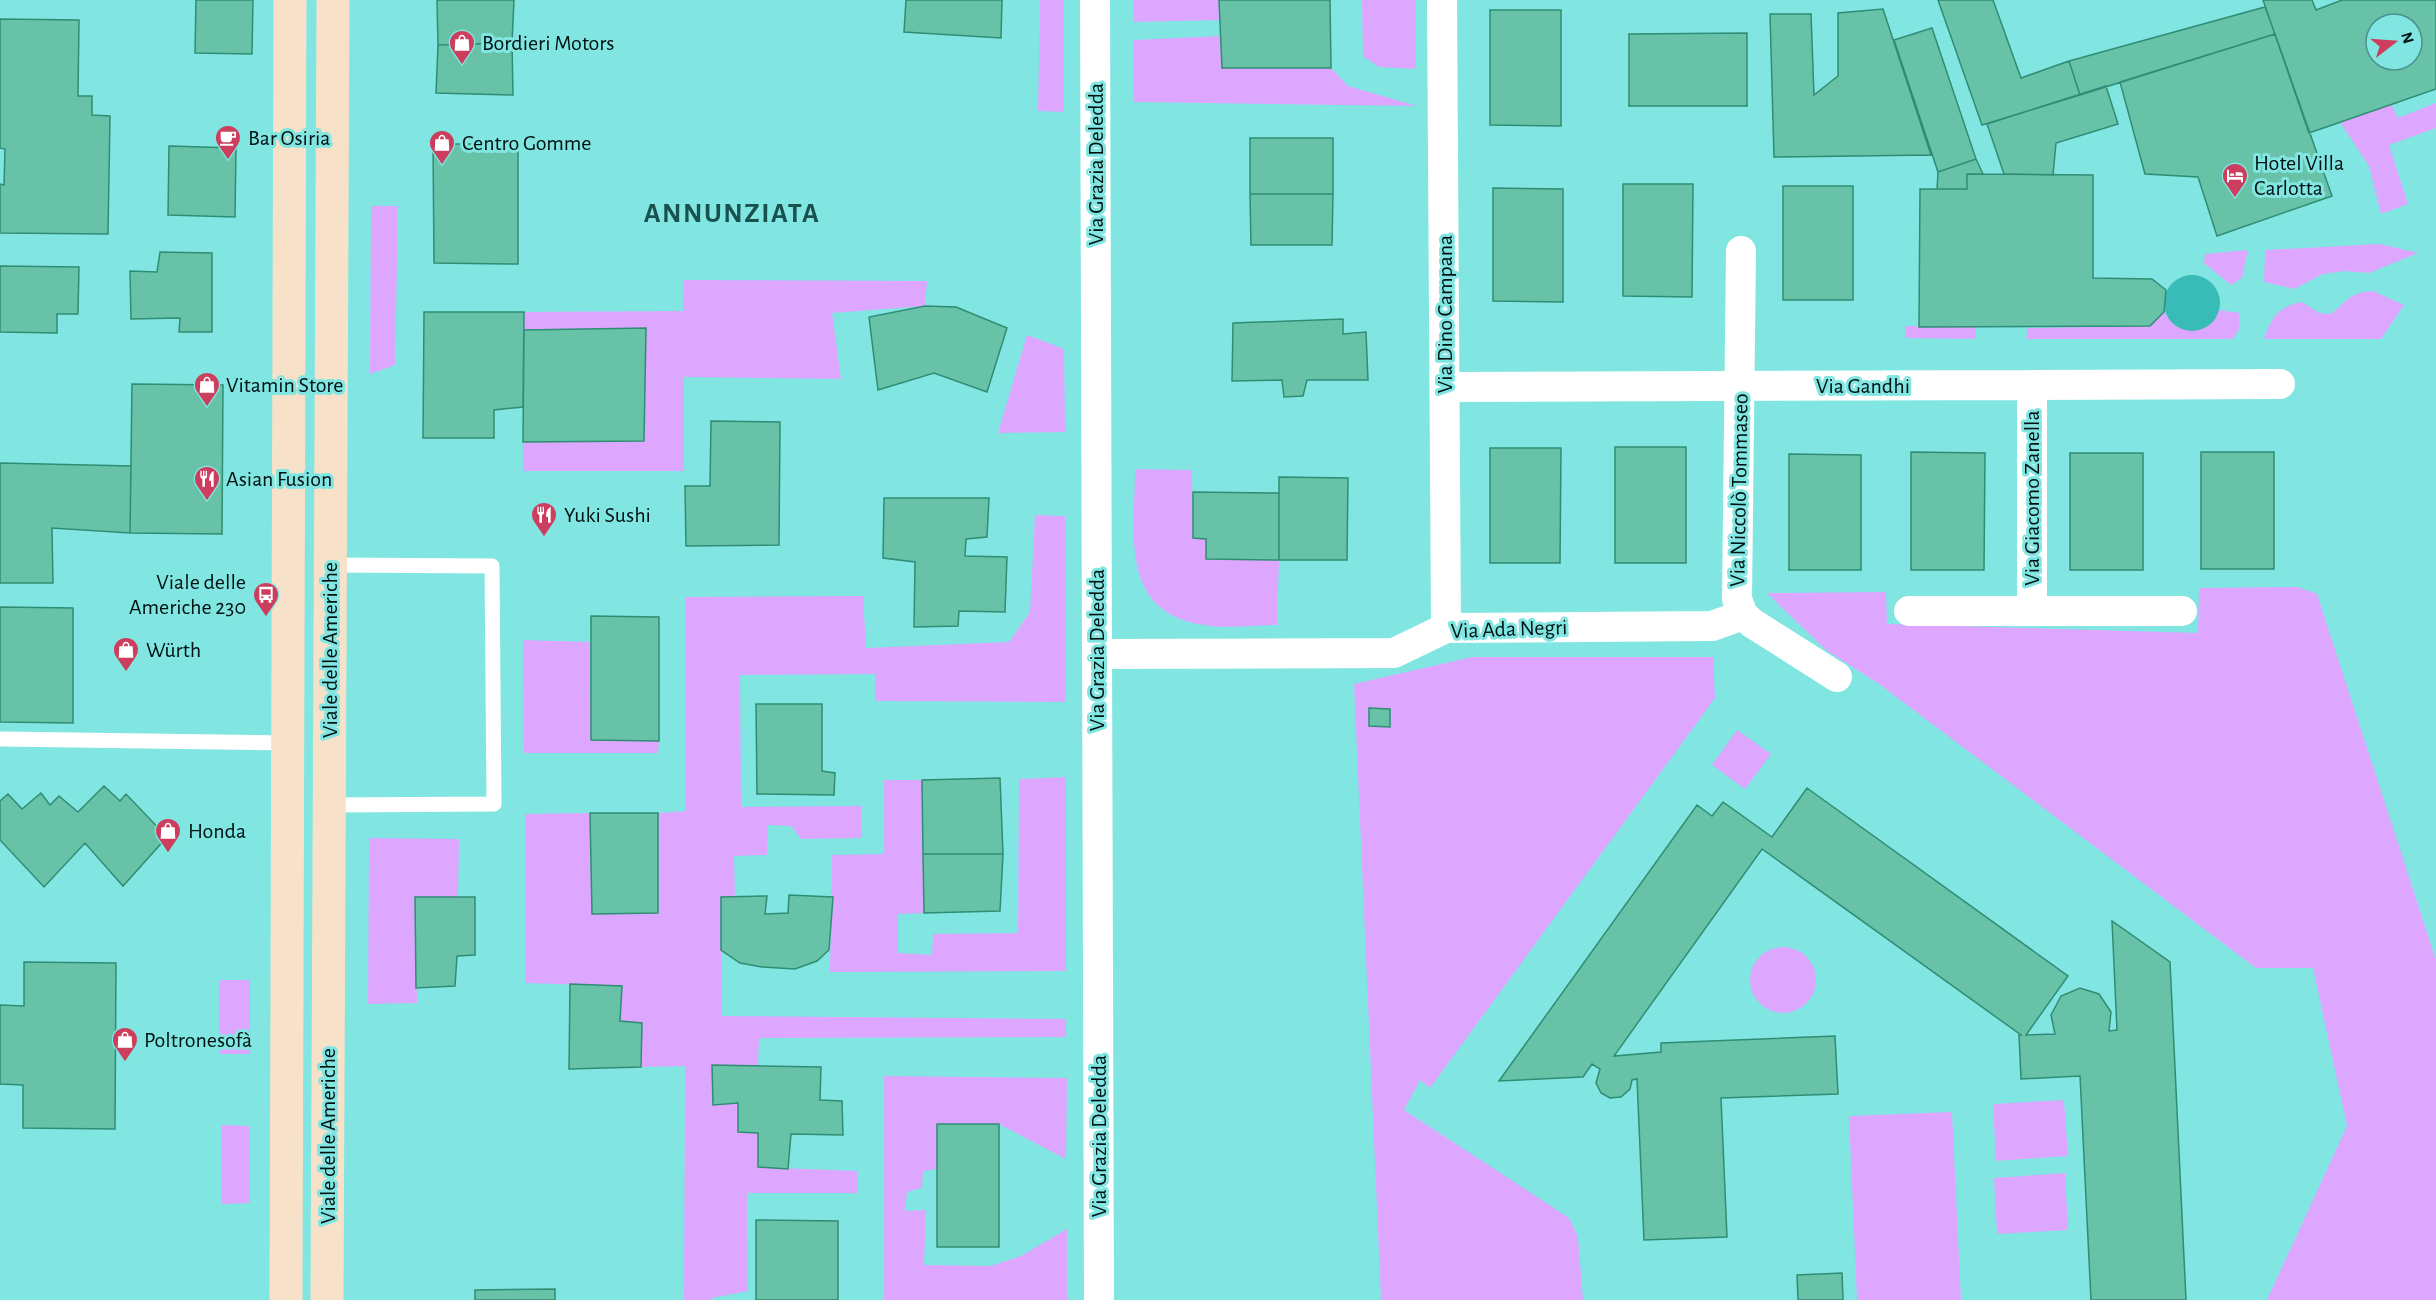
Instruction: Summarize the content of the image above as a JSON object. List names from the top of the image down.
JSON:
{
  "streets": {
    "main road": ["Viale delle Americhe"],
    "street": [
      "Via Grazia Deledda",
      "Via Dino Campana",
      "Via Gandhi",
      "Via Niccolò Tommaseo",
      "Via Giacomo Zanella",
      "Via Ada Negri"
    ]
  },
  "crossings": [
    ["Via Grazia Deledda", "Via Ada Negri"],
    ["Via Dino Campana", "Via Gandhi"],
    ["Via Dino Campana", "Via Ada Negri"],
    ["Via Gandhi", "Via Niccolò Tommaseo"],
    ["Via Gandhi", "Via Giacomo Zanella"],
    ["Via Niccolò Tommaseo", "Via Ada Negri"]
  ],
  "districts": ["ANNUNZIATA"],
  "places": {
    "shop": [
      "Bordieri Motors",
      "Centro Gomme",
      "Vitamin Store",
      "Würth",
      "Honda",
      "Poltronesofà"
    ],
    "cafe": ["Bar Osiria"],
    "hotel": ["Hotel Villa Carlotta"],
    "restaurant": ["Asian Fusion", "Yuki Sushi"],
    "bus stop": ["Viale delle Americhe 230"]
  },
  "north": "right"
}
